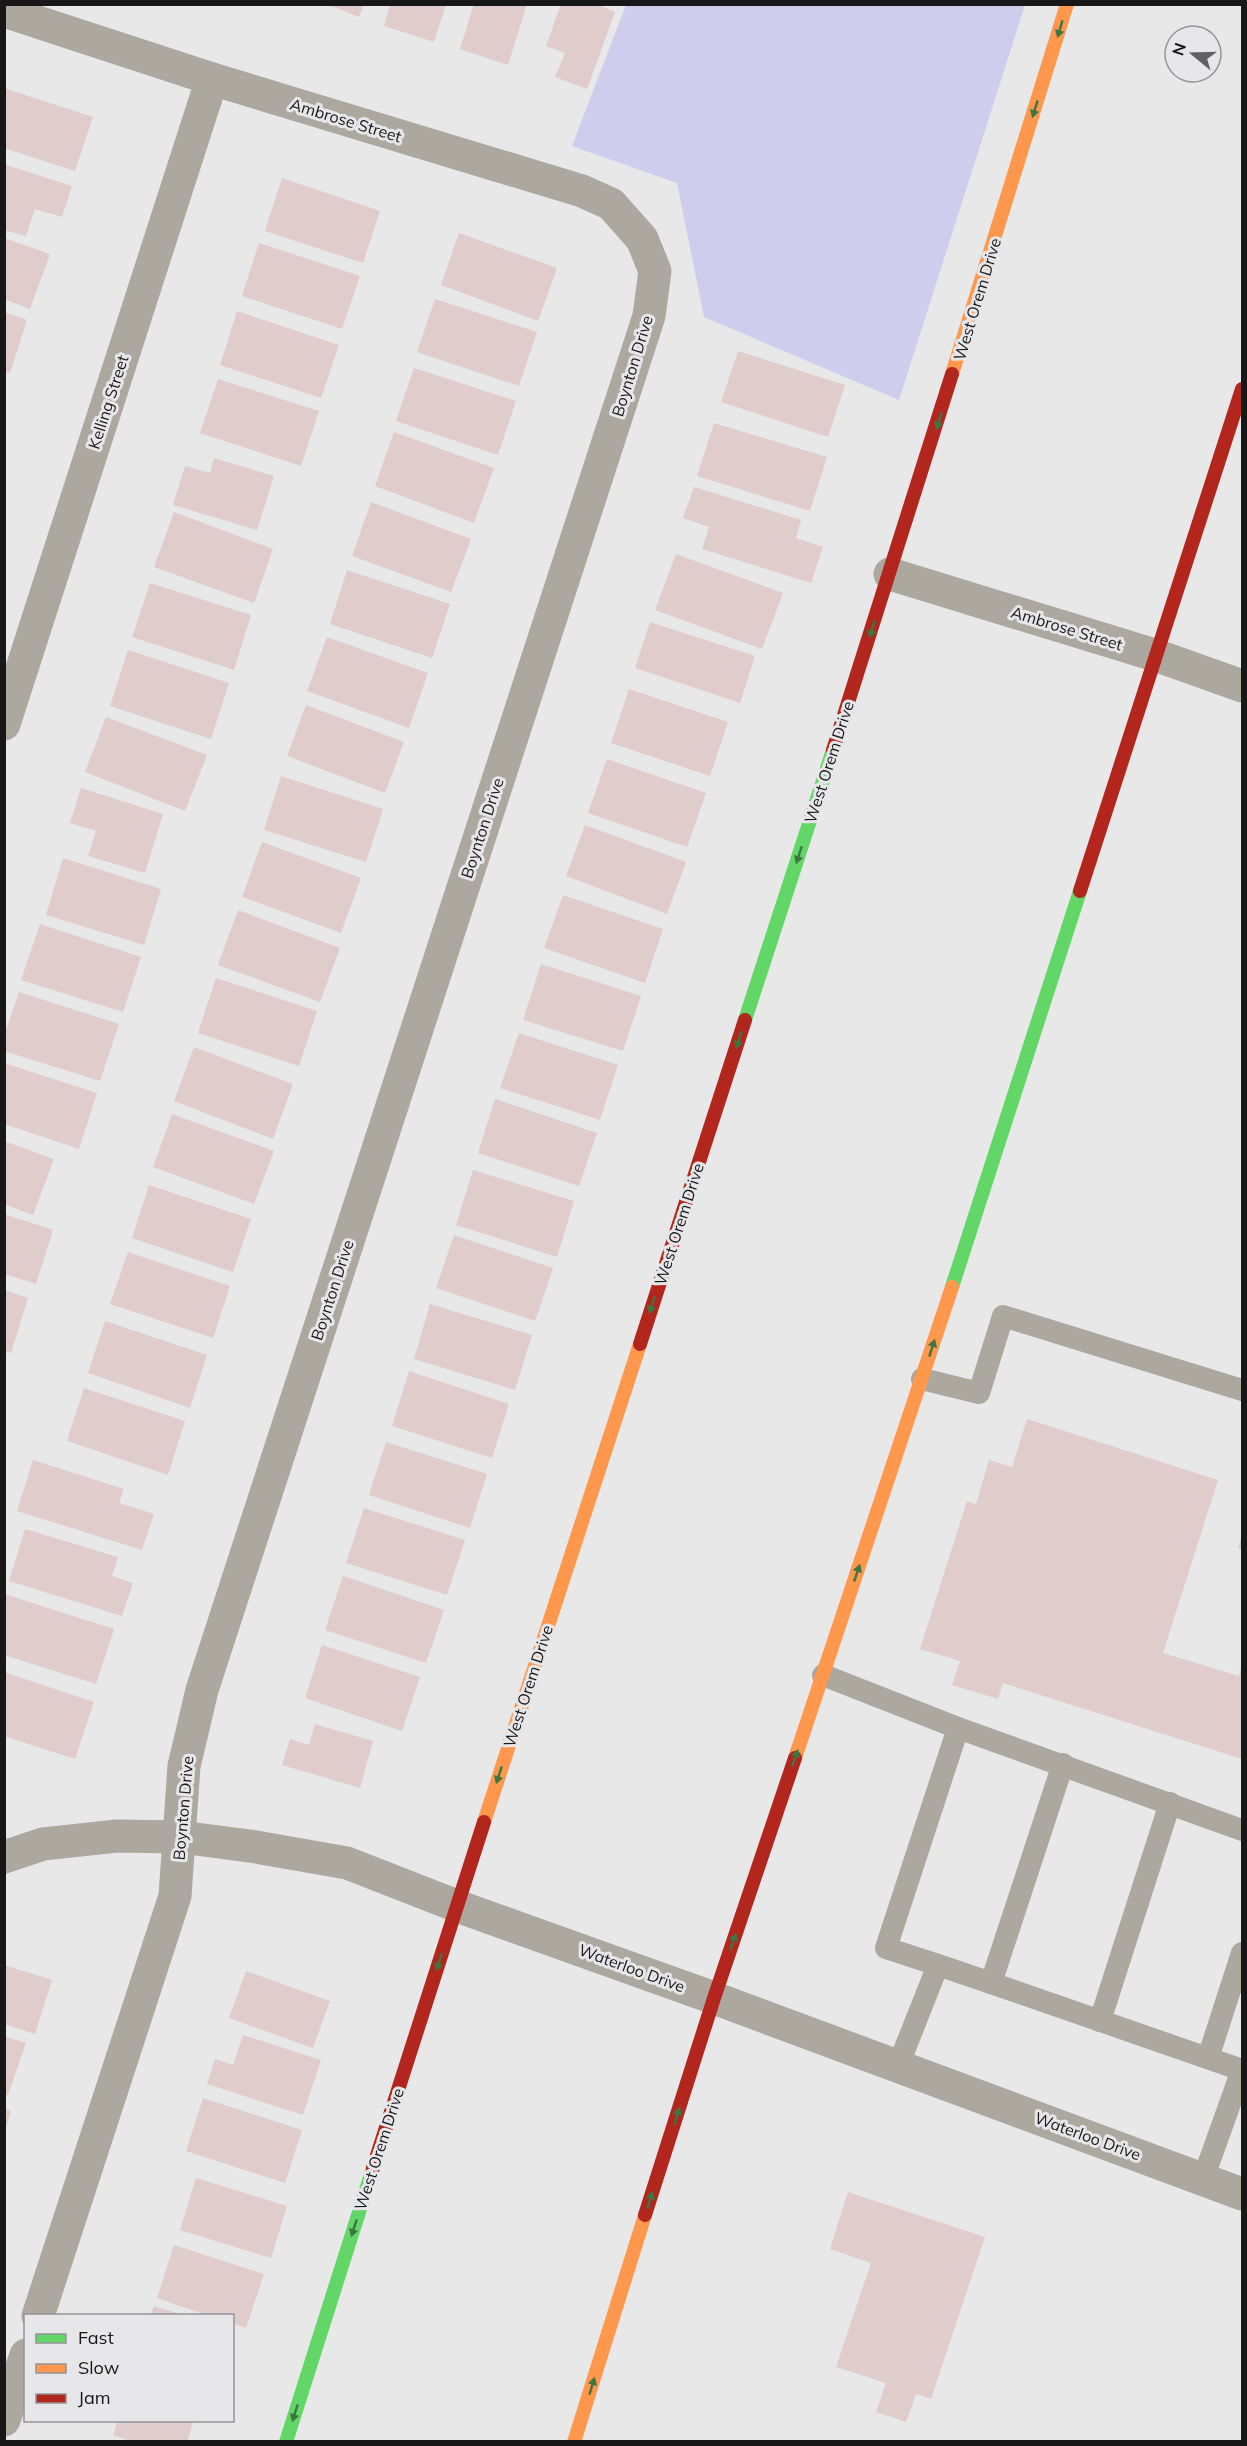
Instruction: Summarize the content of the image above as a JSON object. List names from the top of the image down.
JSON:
{
  "streets": {
    "main road": ["West Orem Drive"],
    "street": [
      "Ambrose Street",
      "Boynton Drive",
      "Kelling Street",
      "Waterloo Drive"
    ]
  },
  "crossings": [
    ["Ambrose Street", "West Orem Drive"],
    ["Ambrose Street", "Boynton Drive"],
    ["Ambrose Street", "Kelling Street"],
    ["West Orem Drive", "Waterloo Drive"],
    ["Boynton Drive", "Waterloo Drive"]
  ],
  "one_way": ["West Orem Drive"],
  "legend": ["Fast", "Slow", "Jam"],
  "north": "left"
}
